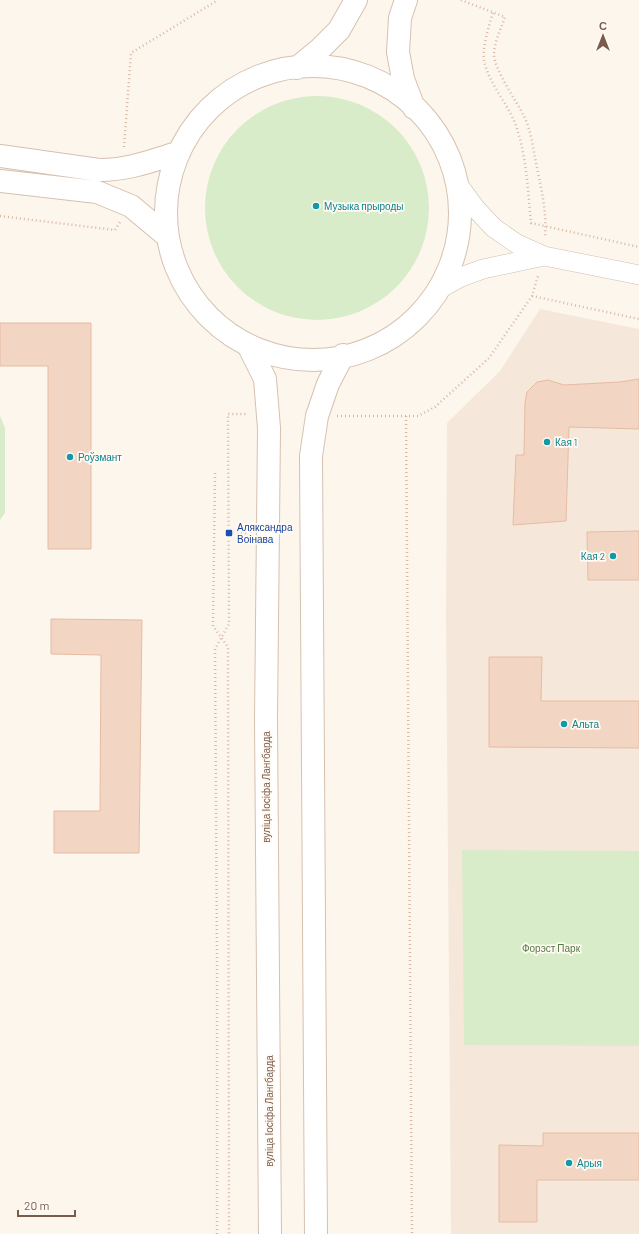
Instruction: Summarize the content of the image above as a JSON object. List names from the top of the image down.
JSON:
{
  "streets": {
    "main road": ["вуліца Іосіфа Лангбарда"]
  },
  "parks": ["Форэст Парк"],
  "places": {
    "other": [
      "Музыка прыроды",
      "Кая 1",
      "Роўзмант",
      "Кая 2",
      "Альта",
      "Арыя"
    ],
    "transit": ["Аляксандра Воінава"]
  },
  "scale_bar": "20 m",
  "north": "top"
}
